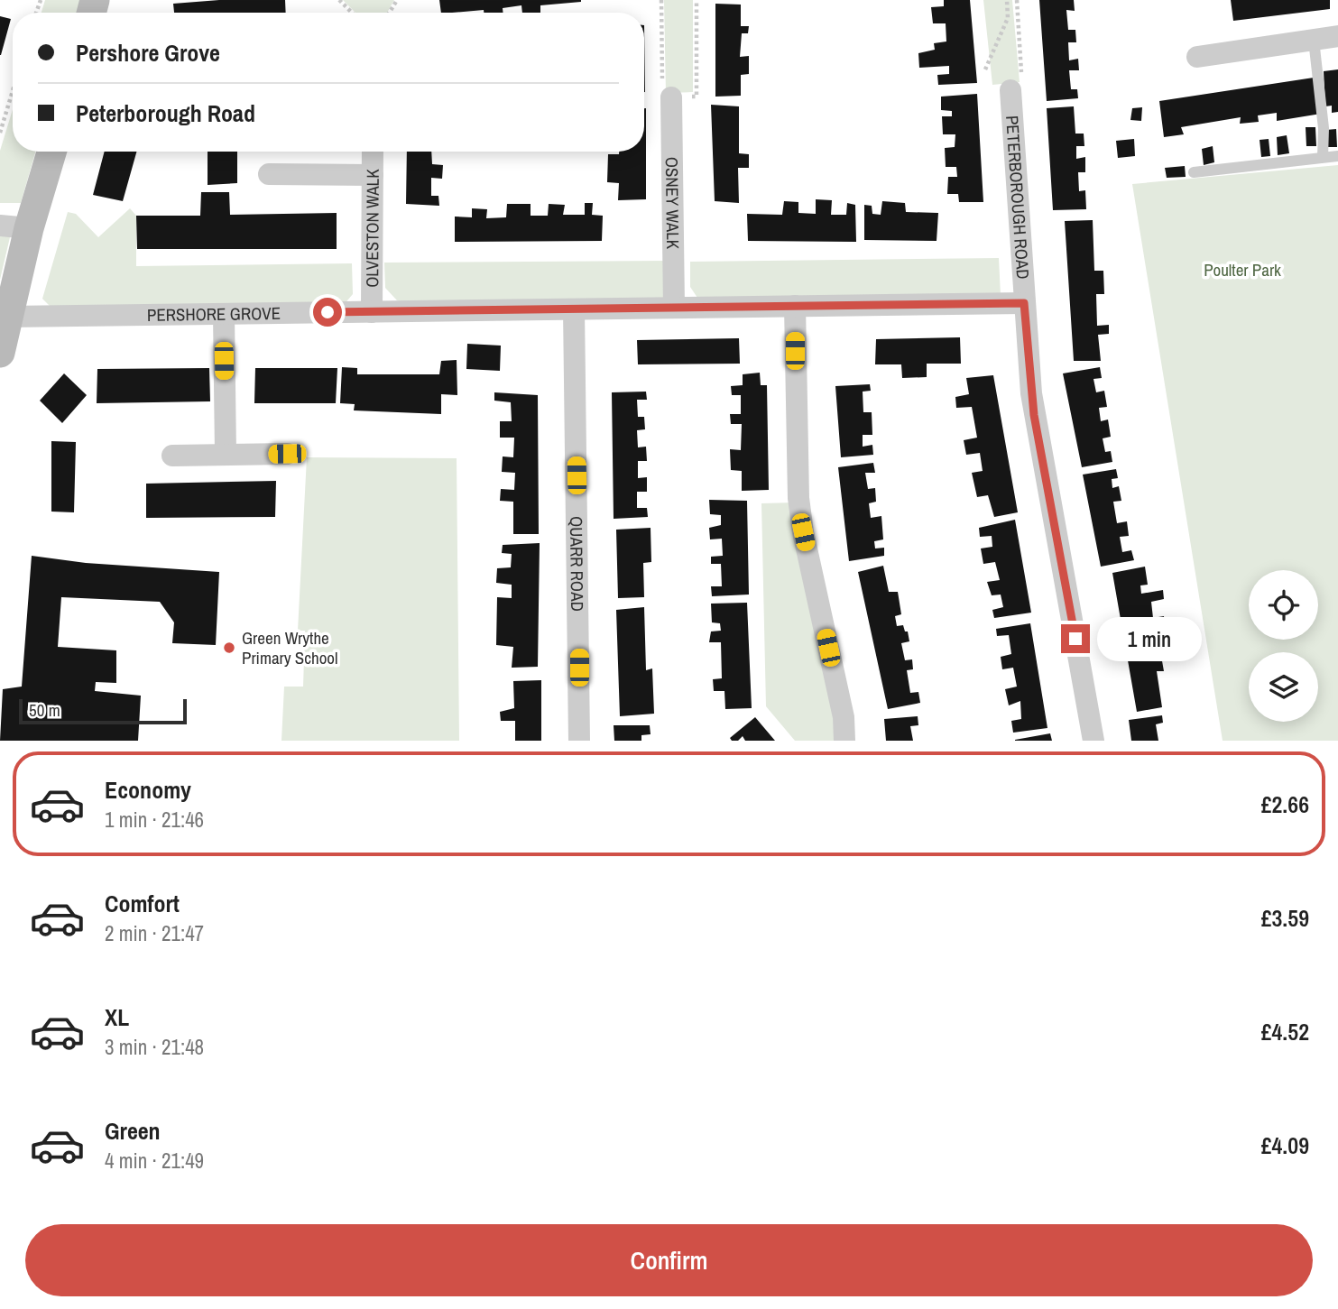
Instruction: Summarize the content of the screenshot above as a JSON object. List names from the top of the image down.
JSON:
{
  "streets": {
    "street": [
      "PETERBOROUGH ROAD",
      "OSNEY WALK",
      "OLVESTON WALK",
      "PERSHORE GROVE",
      "QUARR ROAD"
    ]
  },
  "crossings": [
    ["PETERBOROUGH ROAD", "PERSHORE GROVE"],
    ["OSNEY WALK", "PERSHORE GROVE"],
    ["OLVESTON WALK", "PERSHORE GROVE"],
    ["PERSHORE GROVE", "QUARR ROAD"]
  ],
  "parks": ["Poulter Park"],
  "places": ["Green Wrythe Primary School"],
  "scale_bar": "50 m",
  "page": {
    "banner": ["Pershore Grove", "Peterborough Road"],
    "bubble": "1 min",
    "scale": "50 m",
    "list": [
      {
        "name": "Economy",
        "note": "1 min · 21:46",
        "value": "£2.66"
      },
      {
        "name": "Comfort",
        "note": "2 min · 21:47",
        "value": "£3.59"
      },
      {
        "name": "XL",
        "note": "3 min · 21:48",
        "value": "£4.52"
      },
      {
        "name": "Green",
        "note": "4 min · 21:49",
        "value": "£4.09"
      }
    ],
    "buttons": "Confirm"
  }
}
